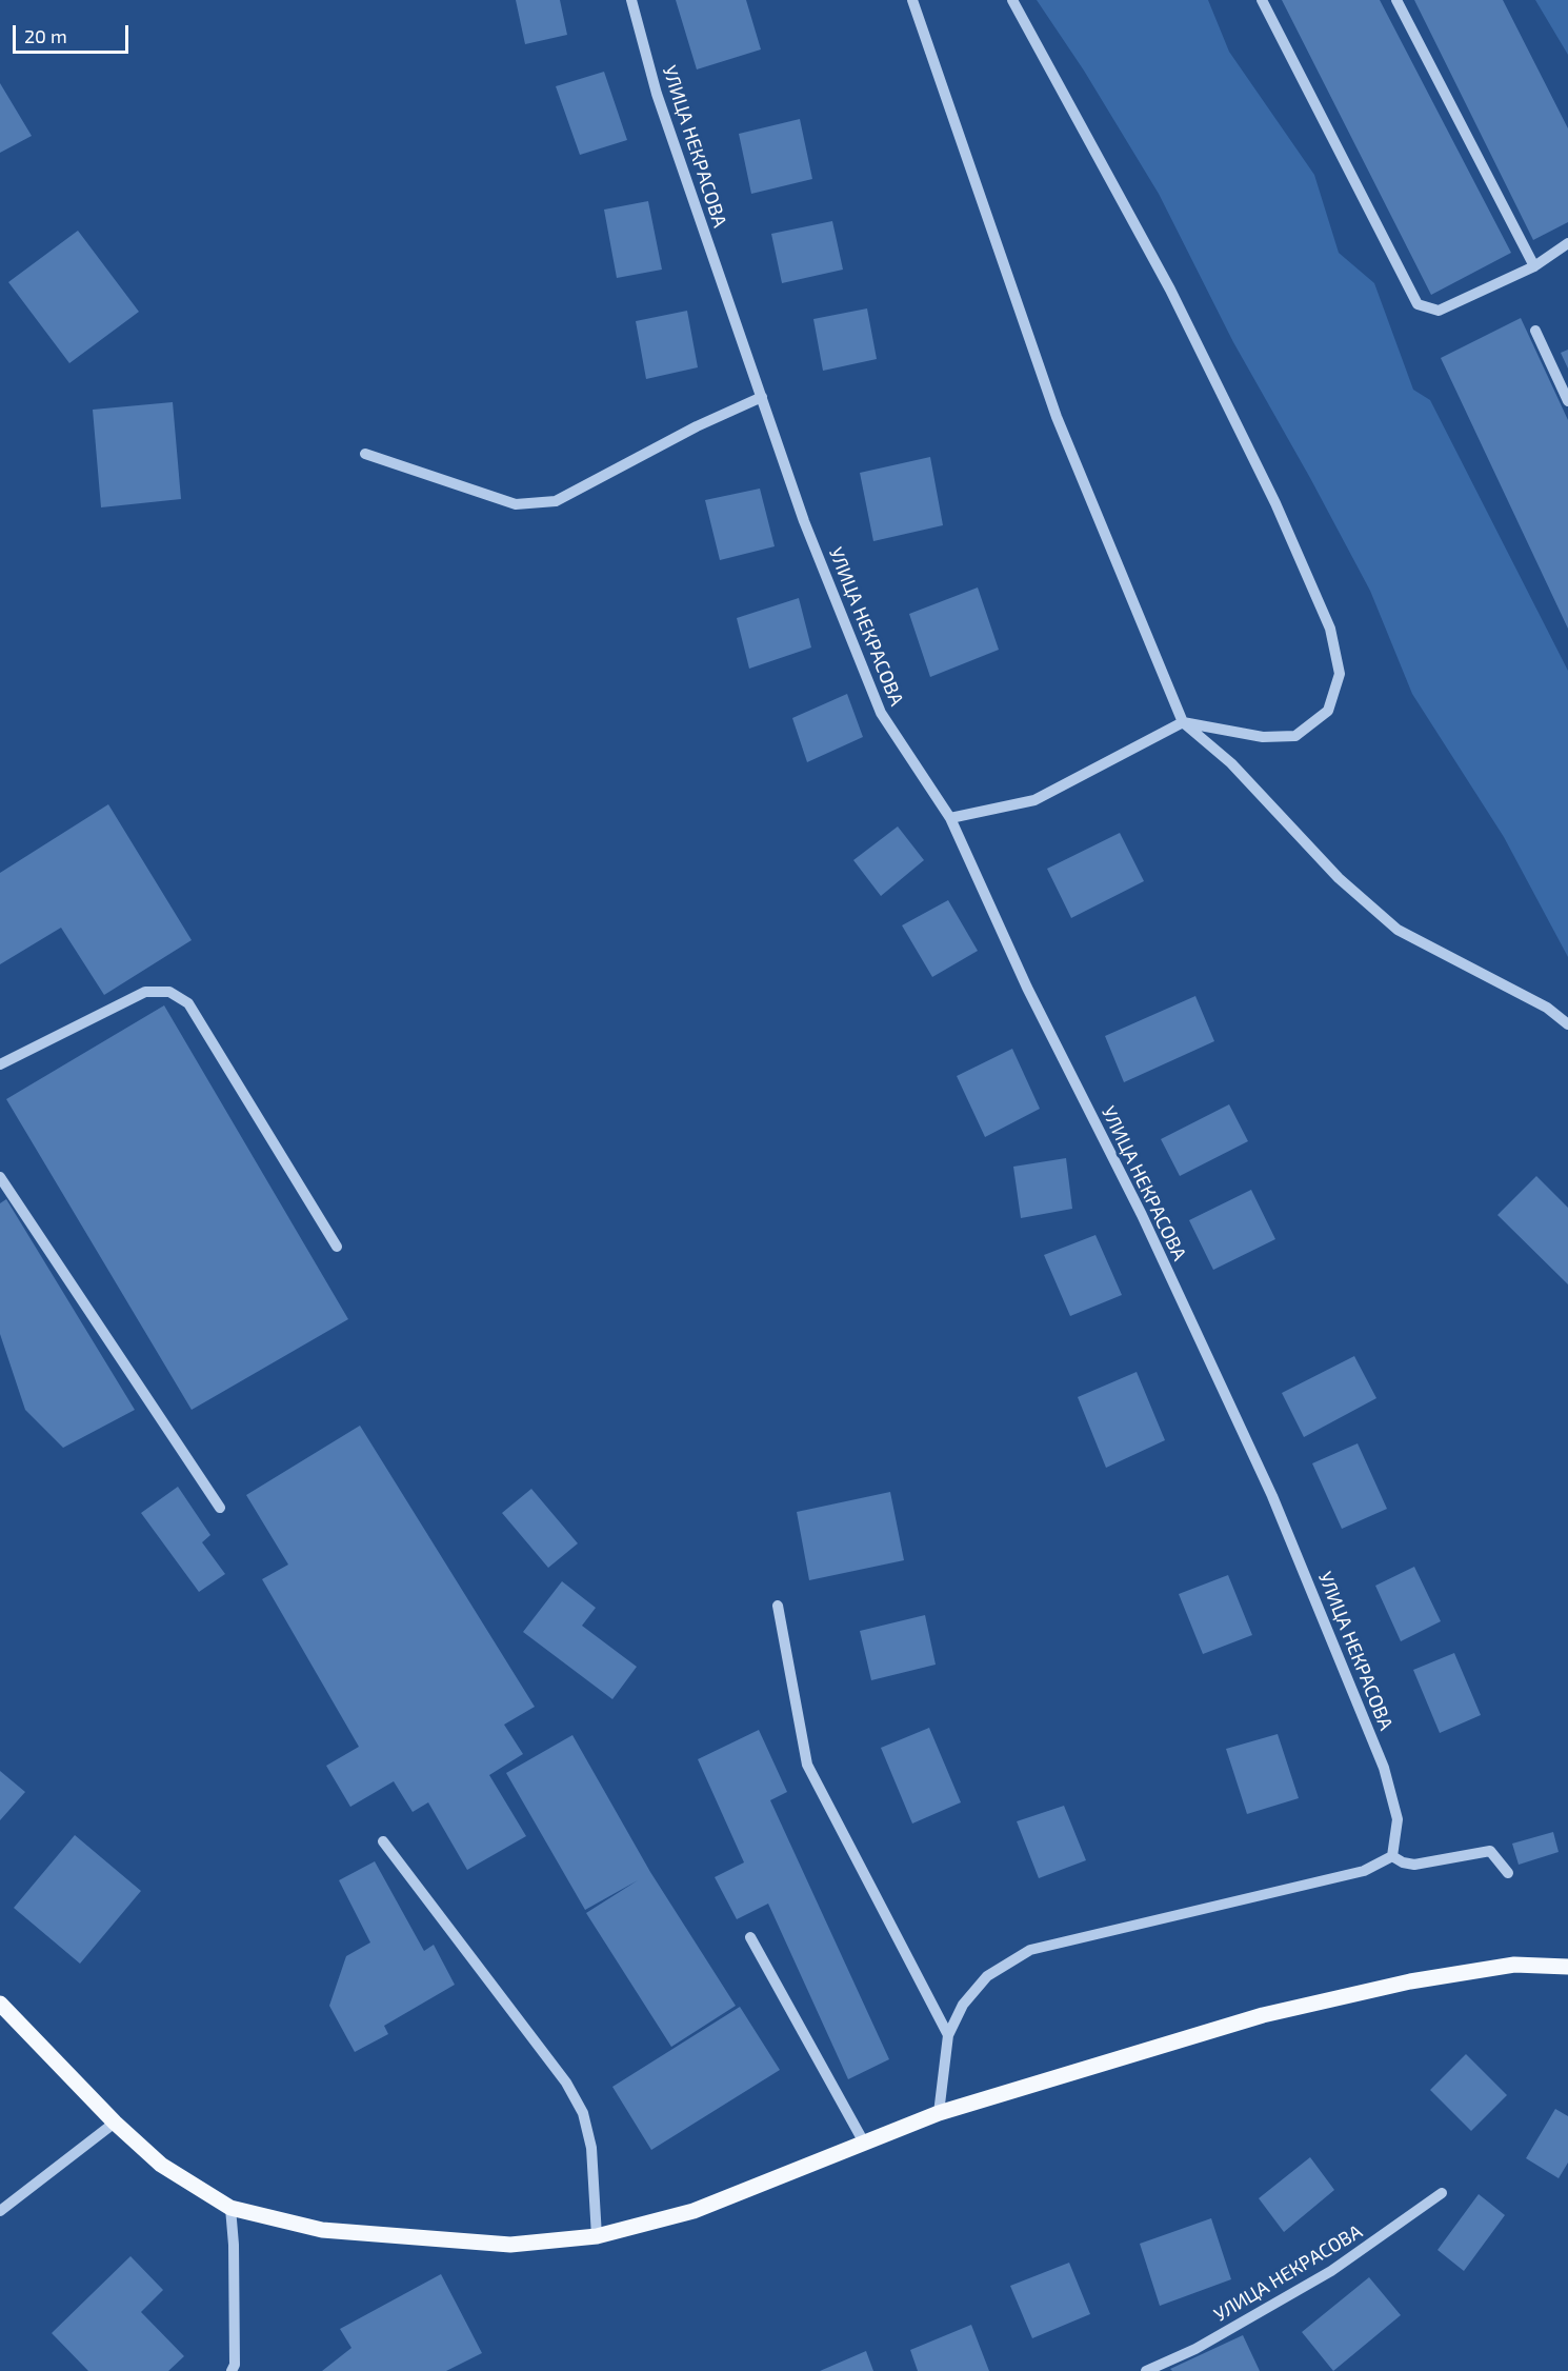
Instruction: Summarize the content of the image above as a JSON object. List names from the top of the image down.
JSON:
{
  "streets": {
    "street": ["УЛИЦА НЕКРАСОВА"]
  },
  "scale_bar": "20 m"
}
